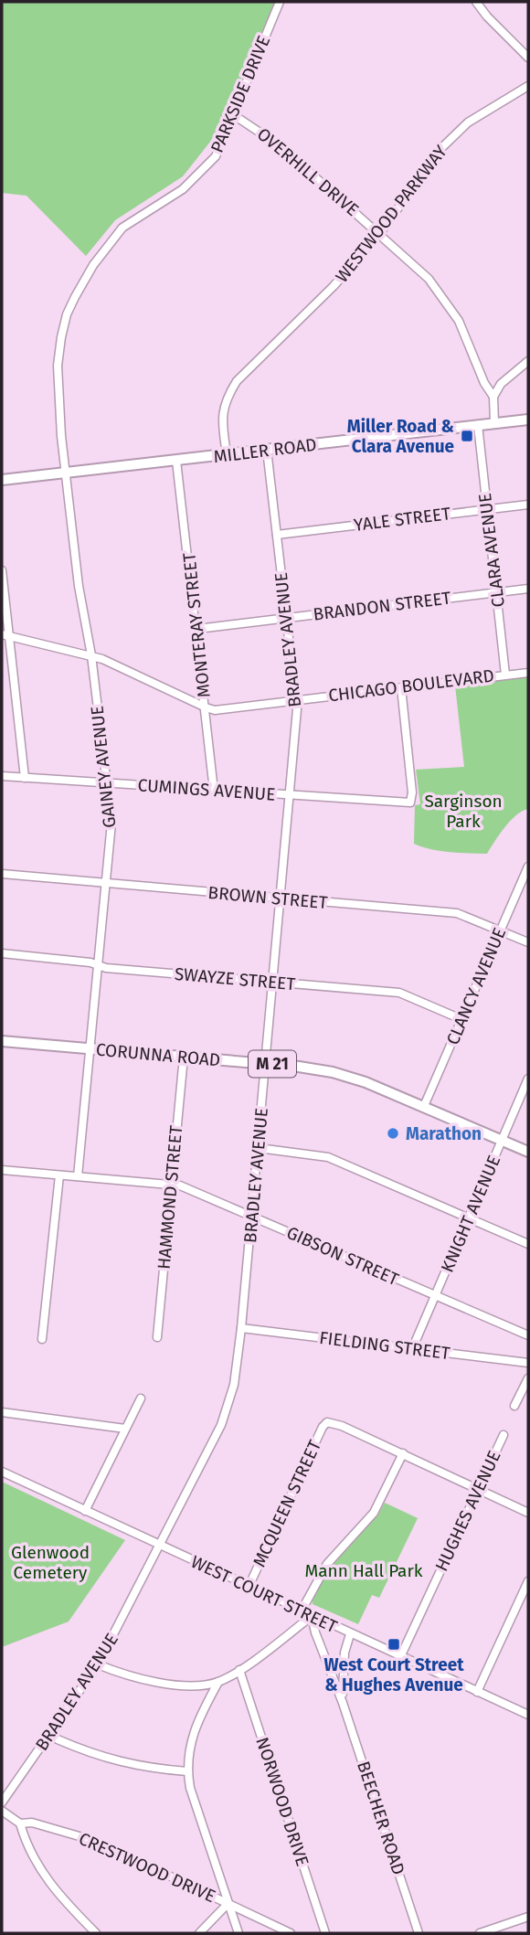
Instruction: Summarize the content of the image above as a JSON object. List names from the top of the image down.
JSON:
{
  "streets": {
    "main road": ["MILLER ROAD", "CORUNNA ROAD", "M 21"],
    "street": [
      "PARKSIDE DRIVE",
      "OVERHILL DRIVE",
      "WESTWOOD PARKWAY",
      "YALE STREET",
      "CLARA AVENUE",
      "BRANDON STREET",
      "MONTERAY STREET",
      "BRADLEY AVENUE",
      "CHICAGO BOULEVARD",
      "GAINEY AVENUE",
      "CUMINGS AVENUE",
      "BROWN STREET",
      "SWAYZE STREET",
      "CLANCY AVENUE",
      "HAMMOND STREET",
      "KNIGHT AVENUE",
      "GIBSON STREET",
      "FIELDING STREET",
      "MCQUEEN STREET",
      "HUGHES AVENUE",
      "WEST COURT STREET",
      "NORWOOD DRIVE",
      "BEECHER ROAD",
      "CRESTWOOD DRIVE"
    ]
  },
  "crossings": [
    ["PARKSIDE DRIVE", "OVERHILL DRIVE"],
    ["PARKSIDE DRIVE", "MILLER ROAD"],
    ["PARKSIDE DRIVE", "GAINEY AVENUE"],
    ["OVERHILL DRIVE", "WESTWOOD PARKWAY"],
    ["OVERHILL DRIVE", "MILLER ROAD"],
    ["WESTWOOD PARKWAY", "MILLER ROAD"],
    ["MILLER ROAD", "CLARA AVENUE"],
    ["MILLER ROAD", "MONTERAY STREET"],
    ["MILLER ROAD", "BRADLEY AVENUE"],
    ["MILLER ROAD", "GAINEY AVENUE"],
    ["YALE STREET", "CLARA AVENUE"],
    ["YALE STREET", "BRADLEY AVENUE"],
    ["CLARA AVENUE", "BRANDON STREET"],
    ["CLARA AVENUE", "CHICAGO BOULEVARD"],
    ["BRANDON STREET", "MONTERAY STREET"],
    ["BRANDON STREET", "BRADLEY AVENUE"],
    ["MONTERAY STREET", "CHICAGO BOULEVARD"],
    ["MONTERAY STREET", "CUMINGS AVENUE"],
    ["BRADLEY AVENUE", "CHICAGO BOULEVARD"],
    ["BRADLEY AVENUE", "CUMINGS AVENUE"],
    ["BRADLEY AVENUE", "BROWN STREET"],
    ["BRADLEY AVENUE", "SWAYZE STREET"],
    ["BRADLEY AVENUE", "CORUNNA ROAD"],
    ["BRADLEY AVENUE", "GIBSON STREET"],
    ["BRADLEY AVENUE", "FIELDING STREET"],
    ["BRADLEY AVENUE", "WEST COURT STREET"],
    ["CHICAGO BOULEVARD", "GAINEY AVENUE"],
    ["CHICAGO BOULEVARD", "CUMINGS AVENUE"],
    ["GAINEY AVENUE", "CUMINGS AVENUE"],
    ["GAINEY AVENUE", "BROWN STREET"],
    ["GAINEY AVENUE", "SWAYZE STREET"],
    ["GAINEY AVENUE", "CORUNNA ROAD"],
    ["GAINEY AVENUE", "GIBSON STREET"],
    ["BROWN STREET", "CLANCY AVENUE"],
    ["SWAYZE STREET", "CLANCY AVENUE"],
    ["CLANCY AVENUE", "CORUNNA ROAD"],
    ["CORUNNA ROAD", "HAMMOND STREET"],
    ["CORUNNA ROAD", "KNIGHT AVENUE"],
    ["HAMMOND STREET", "GIBSON STREET"],
    ["KNIGHT AVENUE", "GIBSON STREET"],
    ["KNIGHT AVENUE", "FIELDING STREET"],
    ["MCQUEEN STREET", "WEST COURT STREET"],
    ["HUGHES AVENUE", "WEST COURT STREET"],
    ["WEST COURT STREET", "BEECHER ROAD"]
  ],
  "parks": ["Sarginson Park", "Glenwood Cemetery", "Mann Hall Park"],
  "places": {
    "transit": ["Miller Road & Clara Avenue", "West Court Street & Hughes Avenue"],
    "other": ["Marathon"]
  }
}
